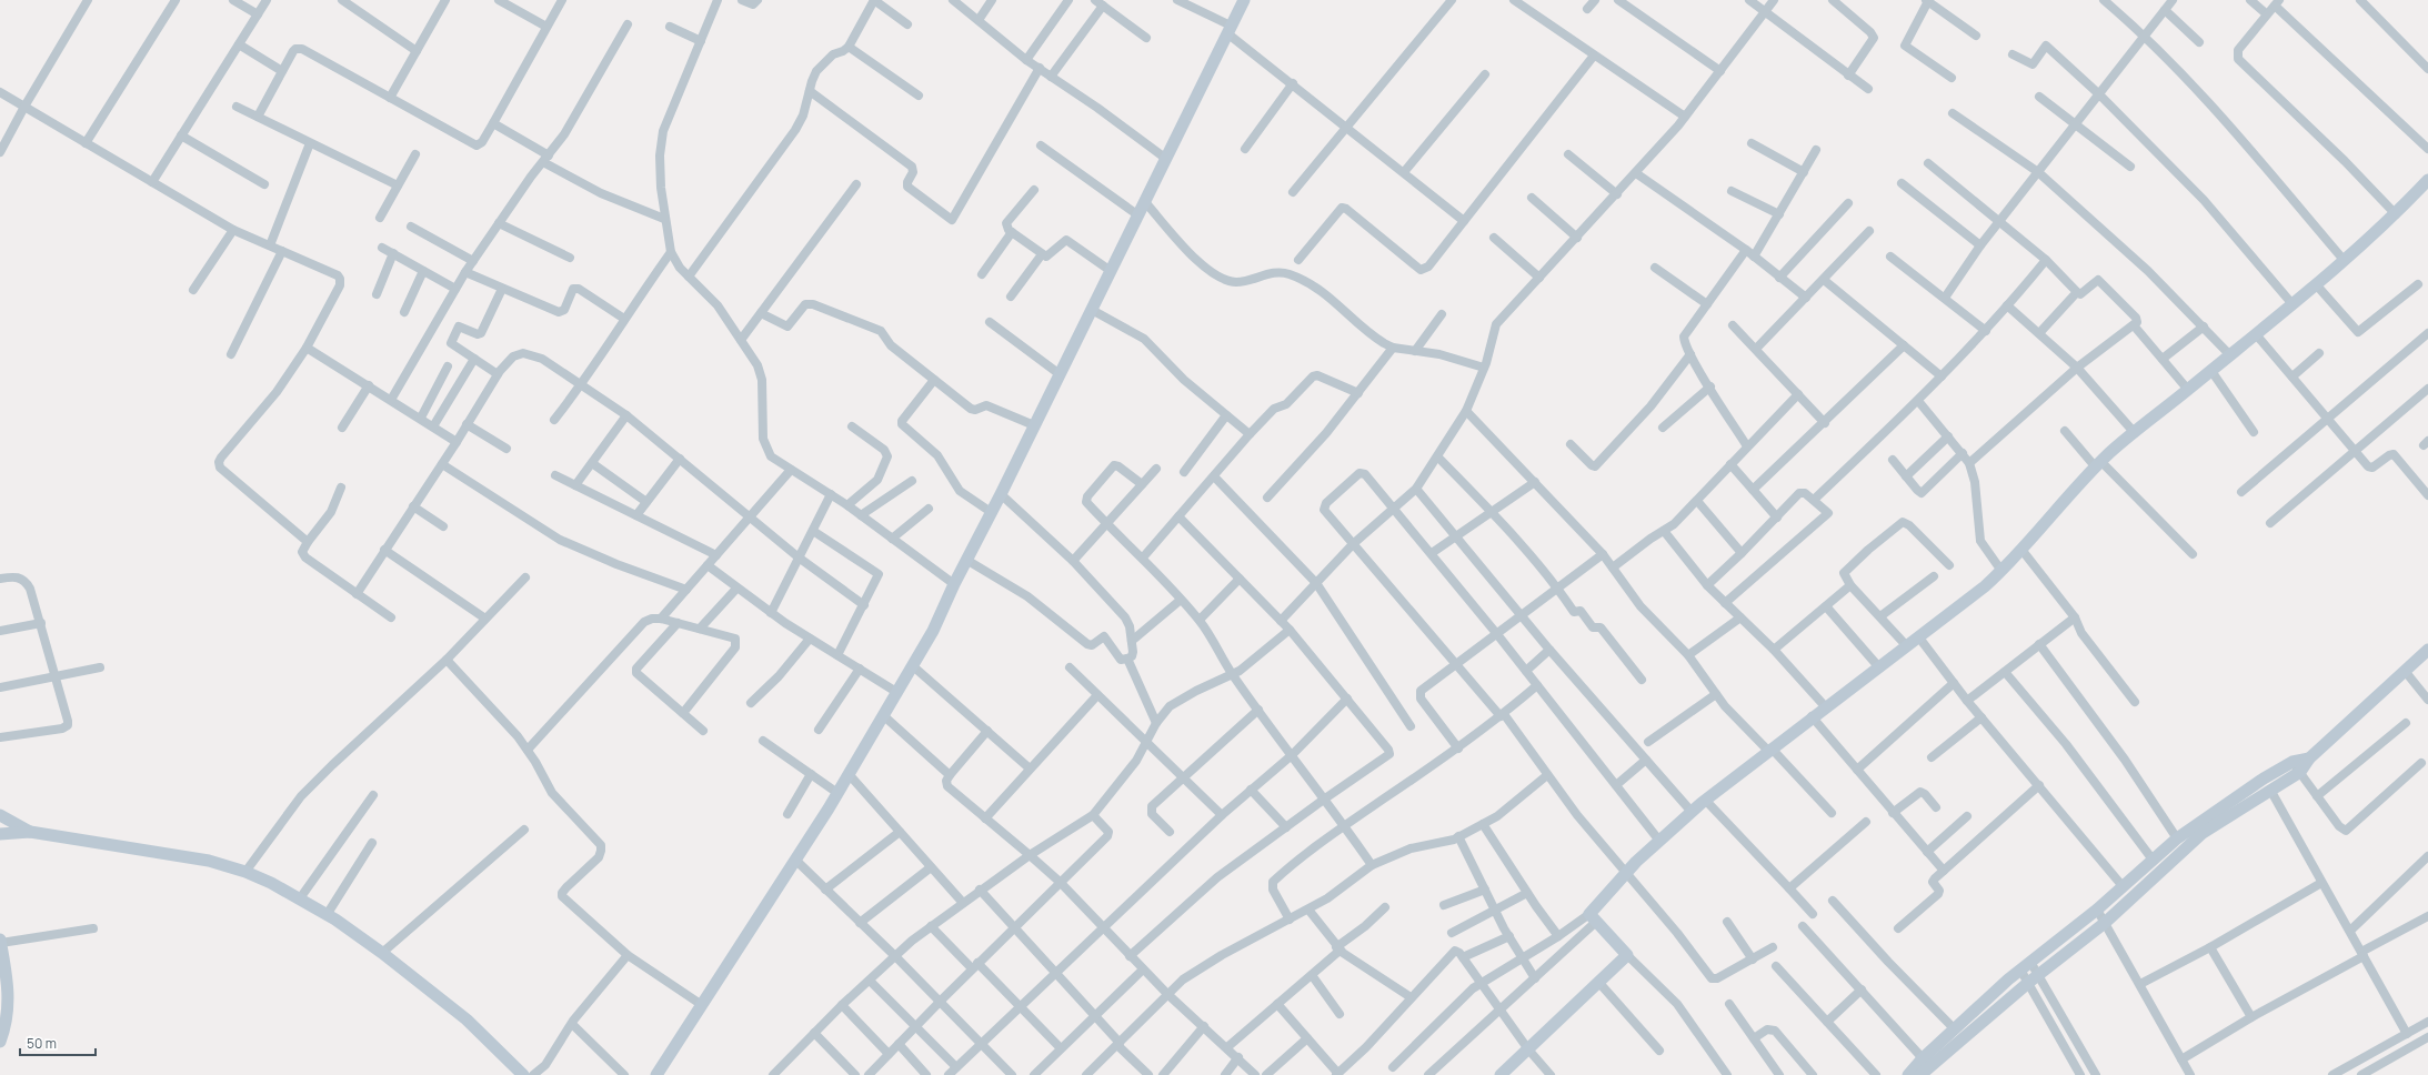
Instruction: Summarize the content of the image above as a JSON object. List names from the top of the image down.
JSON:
{
  "scale_bar": "50 m"
}
